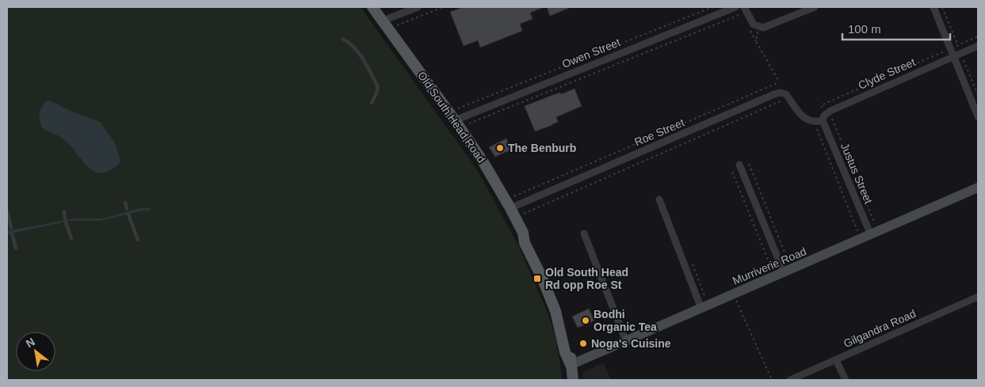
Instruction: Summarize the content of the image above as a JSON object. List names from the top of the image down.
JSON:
{
  "streets": {
    "main road": ["Old South Head Road"],
    "street": [
      "Owen Street",
      "Clyde Street",
      "Roe Street",
      "Justus Street",
      "Murriverie Road",
      "Gilgandra Road"
    ]
  },
  "crossings": [
    ["Owen Street", "Old South Head Road"],
    ["Clyde Street", "Justus Street"],
    ["Old South Head Road", "Roe Street"],
    ["Old South Head Road", "Murriverie Road"],
    ["Justus Street", "Murriverie Road"]
  ],
  "places": {
    "other": ["The Benburb", "Bodhi Organic Tea", "Noga's Cuisine"],
    "transit": ["Old South Head Rd opp Roe St"]
  },
  "scale_bar": "100 m",
  "north": "top left"
}
